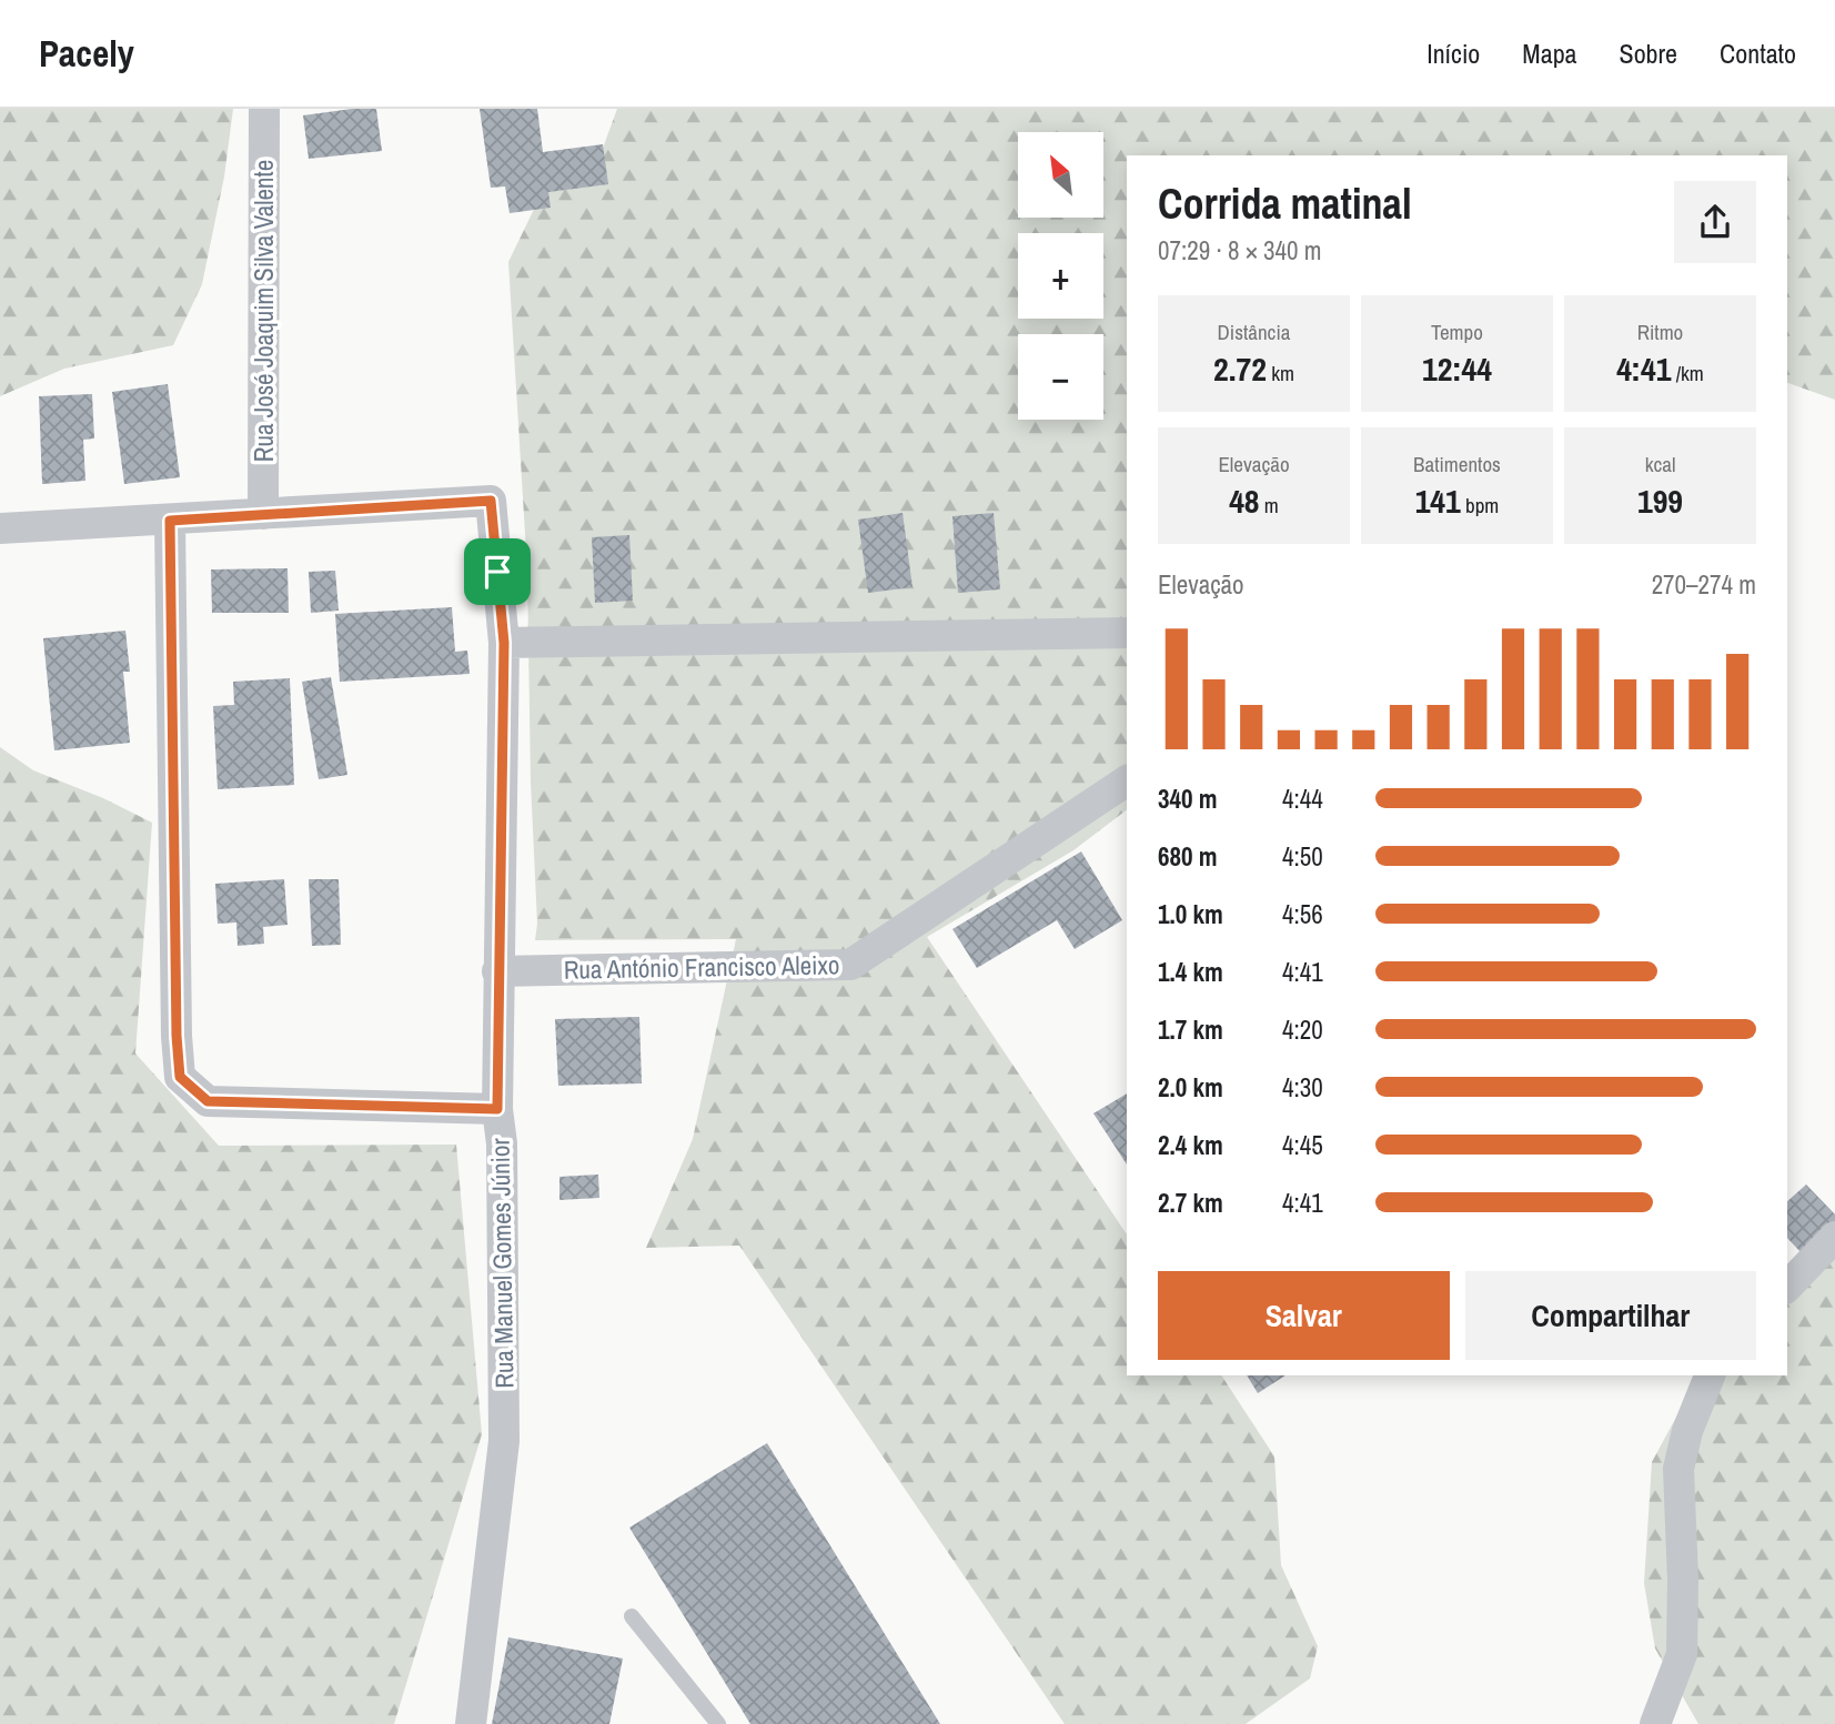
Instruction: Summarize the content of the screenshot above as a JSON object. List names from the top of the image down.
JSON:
{
  "streets": {
    "street": ["Rua José Joaquim Silva Valente", "Rua António Francisco Aleixo", "Rua Manuel Gomes Júnior"]
  },
  "crossings": [
    ["Rua José Joaquim Silva Valente", "Rua Manuel Gomes Júnior"],
    ["Rua António Francisco Aleixo", "Rua Manuel Gomes Júnior"]
  ],
  "north": "top left",
  "page": {
    "header": "Pacely",
    "nav": [
      "Início",
      "Mapa",
      "Sobre",
      "Contato"
    ],
    "map_buttons": ["+", "−"],
    "heading": ["Corrida matinal", "07:29 · 8 × 340 m"],
    "stats": [
      ["Distância", "2.72 km"],
      ["Tempo", "12:44"],
      ["Ritmo", "4:41 /km"],
      ["Elevação", "48 m"],
      ["Batimentos", "141 bpm"],
      ["kcal", "199"]
    ],
    "chart": ["Elevação", "270–274 m"],
    "list": [
      {
        "name": "340 m",
        "note": "4:44"
      },
      {
        "name": "680 m",
        "note": "4:50"
      },
      {
        "name": "1.0 km",
        "note": "4:56"
      },
      {
        "name": "1.4 km",
        "note": "4:41"
      },
      {
        "name": "1.7 km",
        "note": "4:20"
      },
      {
        "name": "2.0 km",
        "note": "4:30"
      },
      {
        "name": "2.4 km",
        "note": "4:45"
      },
      {
        "name": "2.7 km",
        "note": "4:41"
      }
    ],
    "buttons": ["Salvar", "Compartilhar"]
  }
}
